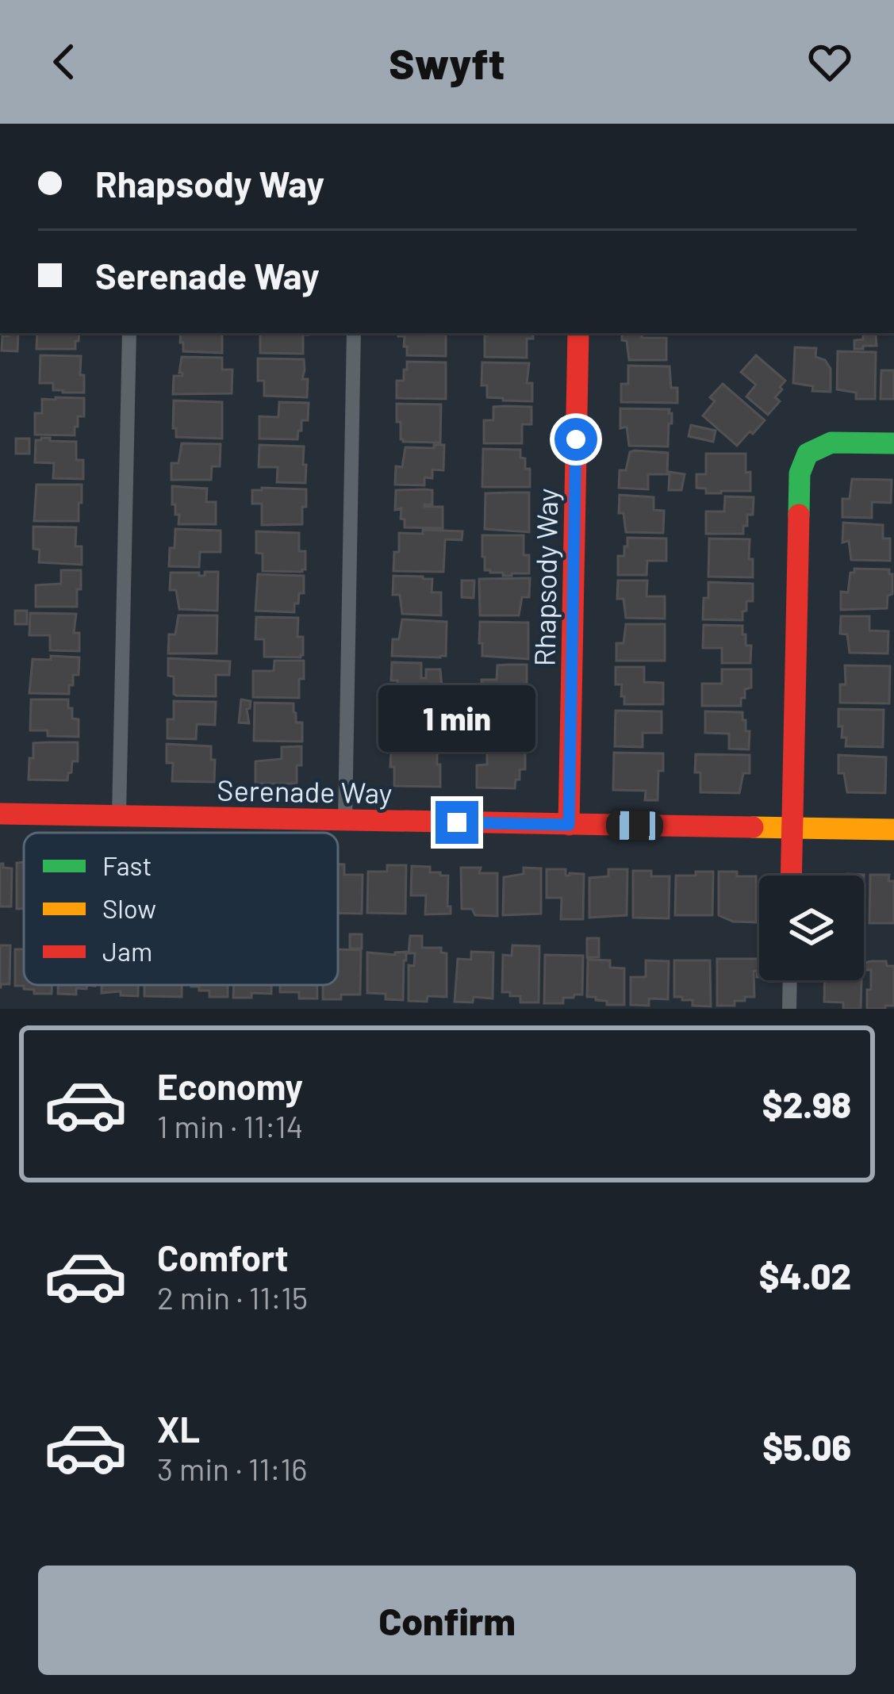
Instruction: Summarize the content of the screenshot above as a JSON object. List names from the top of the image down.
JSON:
{
  "streets": {
    "street": ["Rhapsody Way", "Serenade Way"]
  },
  "crossings": [
    ["Rhapsody Way", "Serenade Way"]
  ],
  "legend": ["Fast", "Slow", "Jam"],
  "page": {
    "header": "Swyft",
    "banner": ["Rhapsody Way", "Serenade Way"],
    "bubble": "1 min",
    "list": [
      {
        "name": "Economy",
        "note": "1 min · 11:14",
        "value": "$2.98"
      },
      {
        "name": "Comfort",
        "note": "2 min · 11:15",
        "value": "$4.02"
      },
      {
        "name": "XL",
        "note": "3 min · 11:16",
        "value": "$5.06"
      }
    ],
    "buttons": "Confirm"
  }
}
